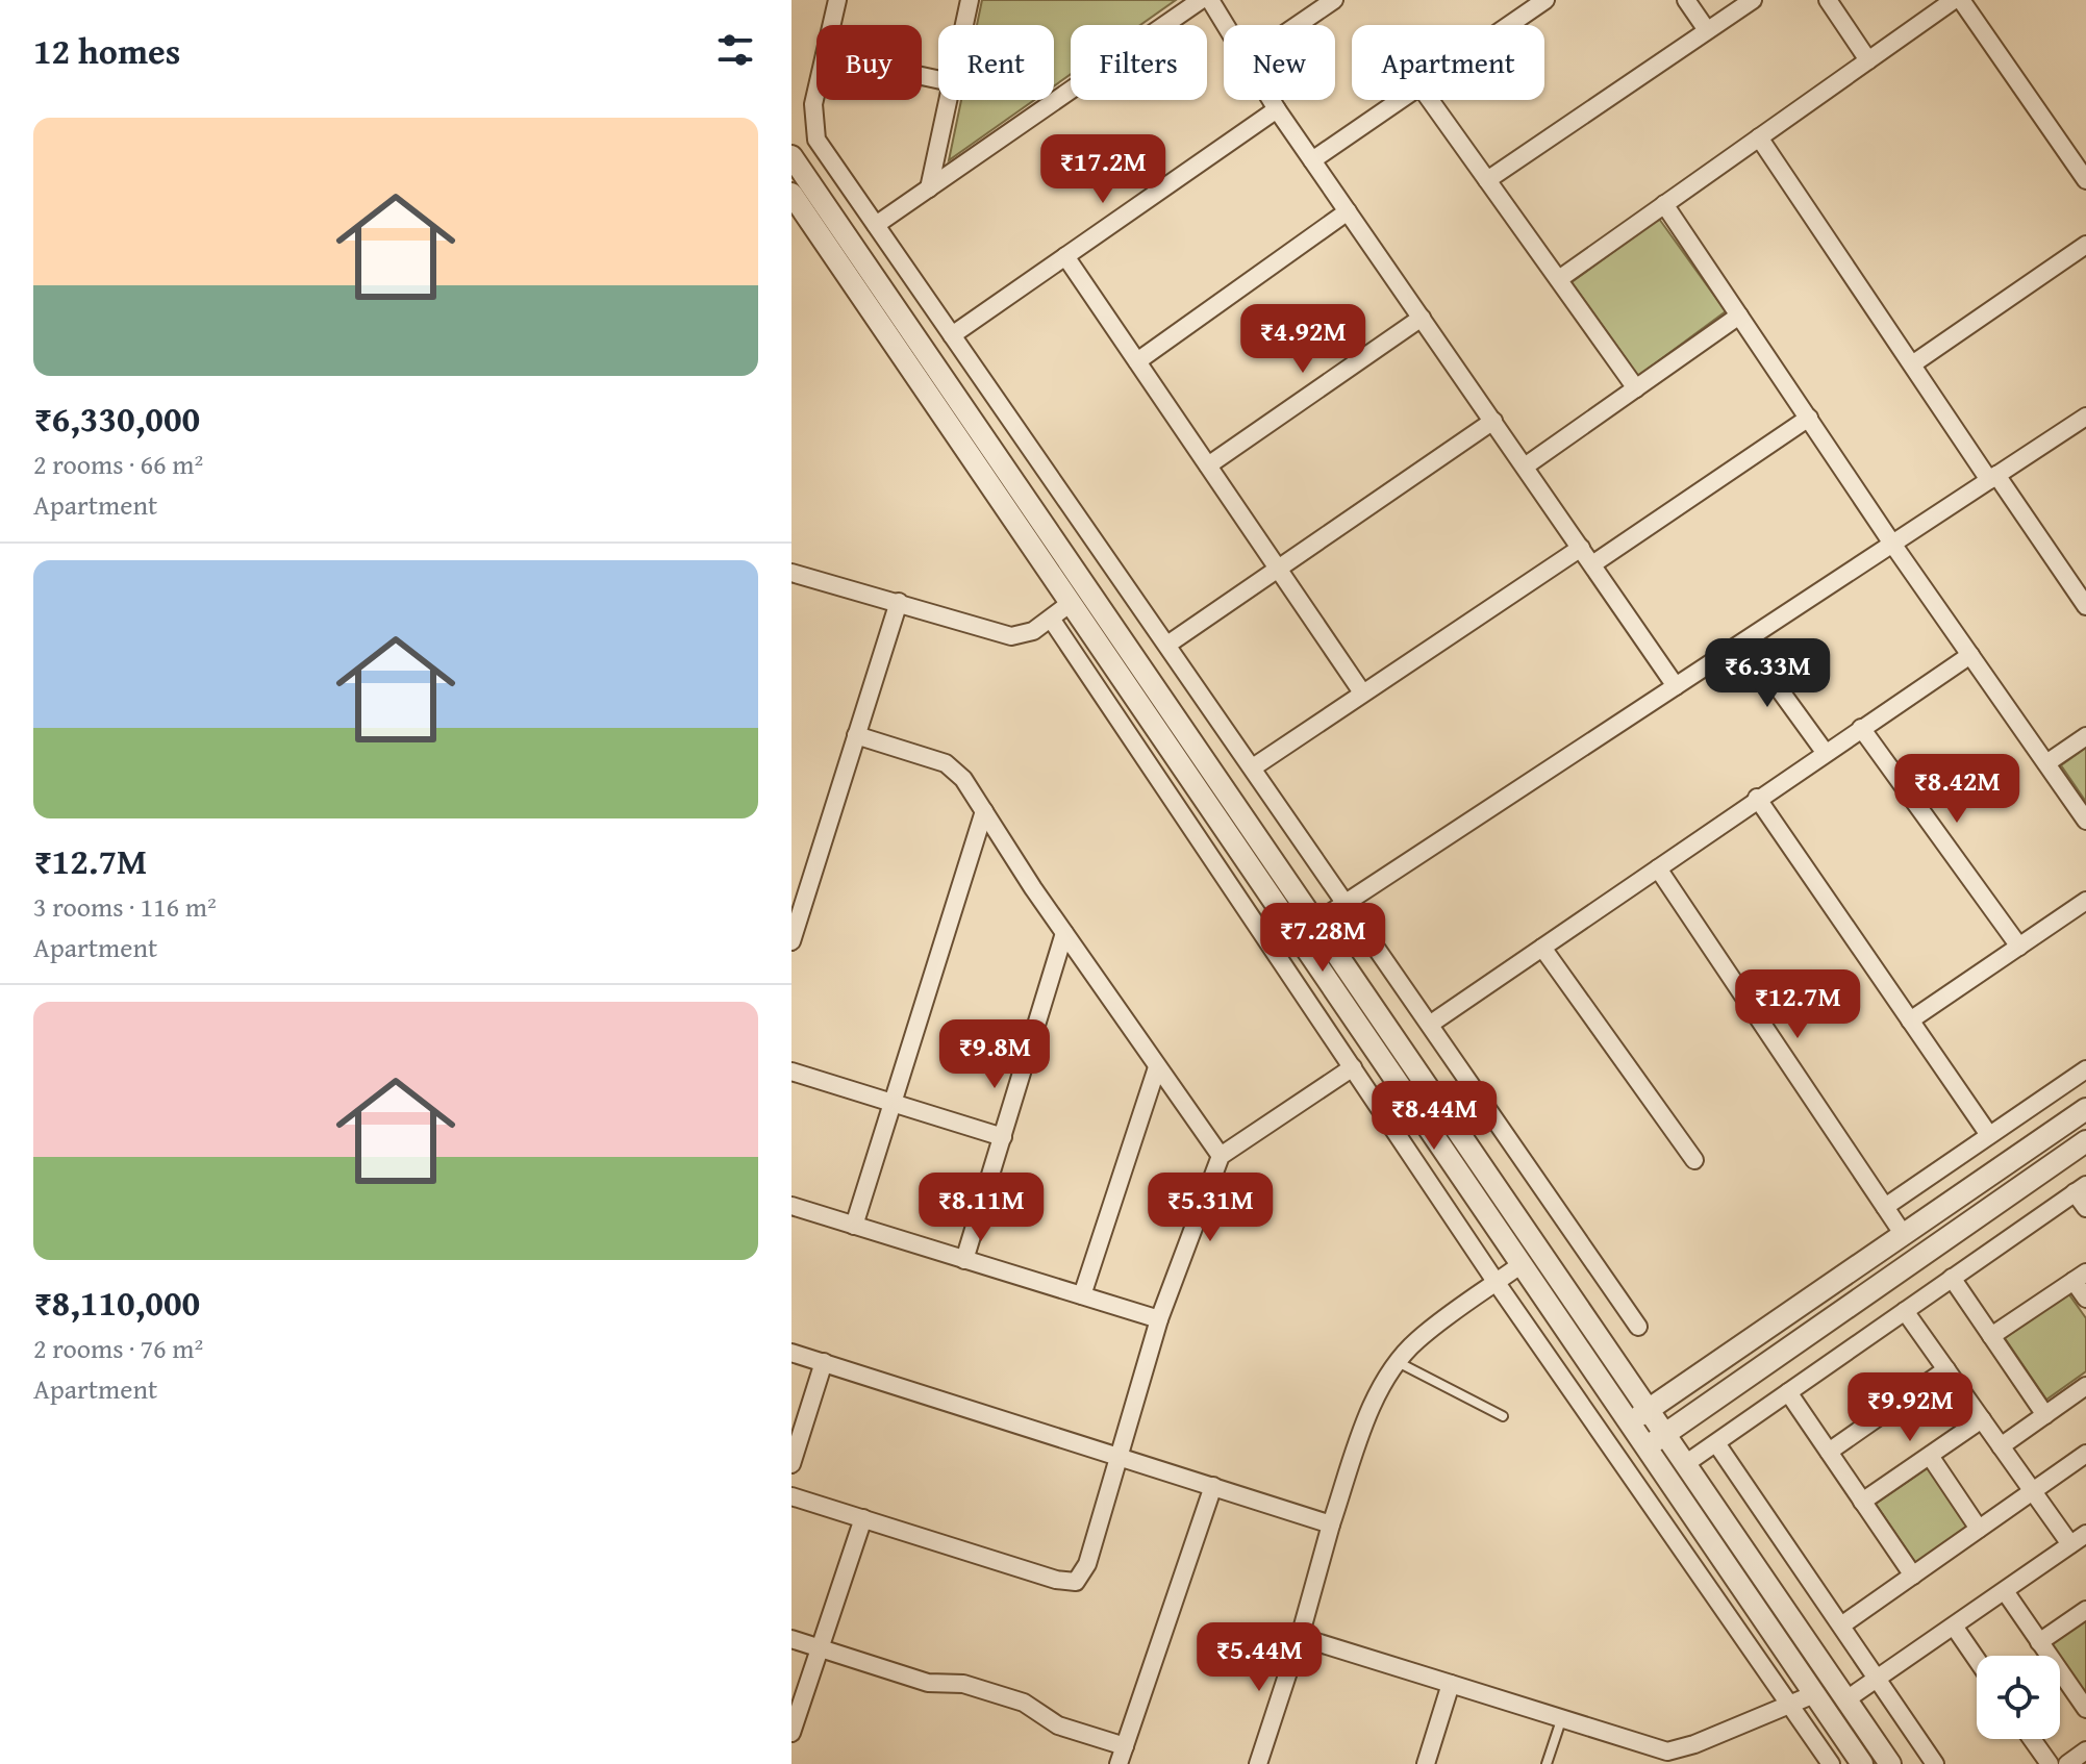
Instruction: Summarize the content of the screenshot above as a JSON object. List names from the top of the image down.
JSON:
{
  "page": {
    "heading": "12 homes",
    "chip": [
      "Buy",
      "Rent",
      "Filters",
      "New",
      "Apartment"
    ],
    "list": [
      {
        "name": "₹6,330,000",
        "note": "2 rooms · 66 m² · Apartment"
      },
      {
        "name": "₹12.7M",
        "note": "3 rooms · 116 m² · Apartment"
      },
      {
        "name": "₹8,110,000",
        "note": "2 rooms · 76 m² · Apartment"
      }
    ],
    "price": [
      "₹17.2M",
      "₹4.92M",
      "₹6.33M",
      "₹8.42M",
      "₹7.28M",
      "₹12.7M",
      "₹9.8M",
      "₹8.44M",
      "₹8.11M",
      "₹5.31M",
      "₹9.92M",
      "₹5.44M"
    ]
  }
}
